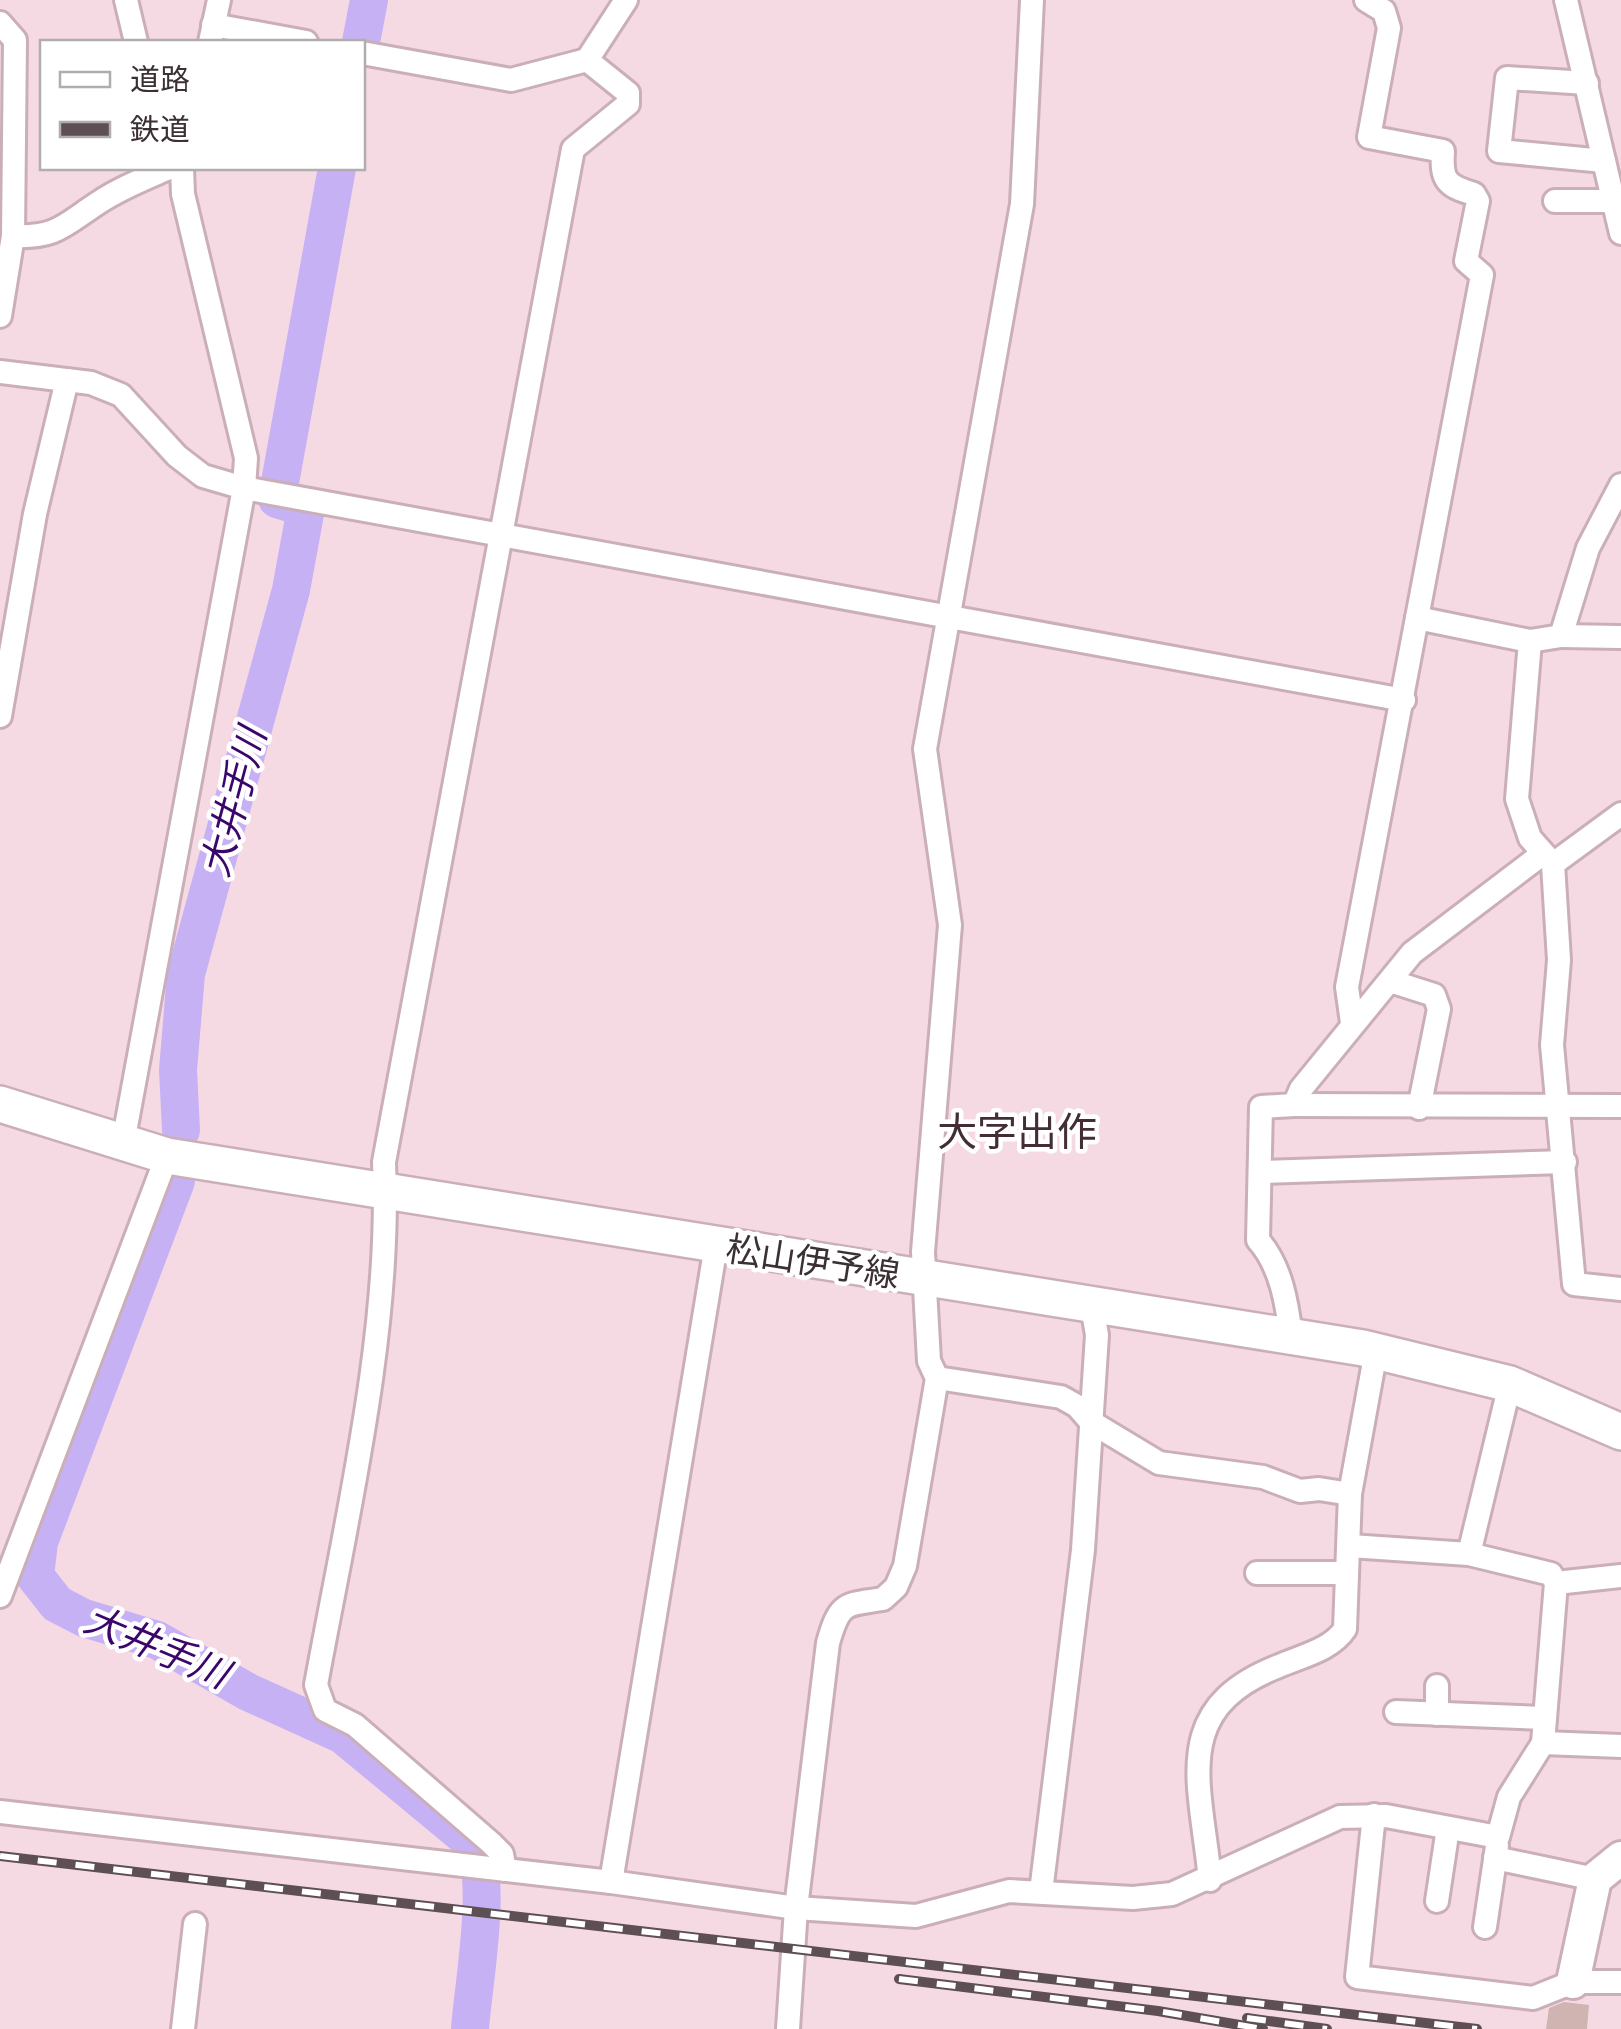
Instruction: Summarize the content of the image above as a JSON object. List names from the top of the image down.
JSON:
{
  "streets": {
    "main road": ["松山伊予線"]
  },
  "districts": ["大字出作"],
  "water": ["大井手川"],
  "legend": ["道路", "鉄道"]
}
